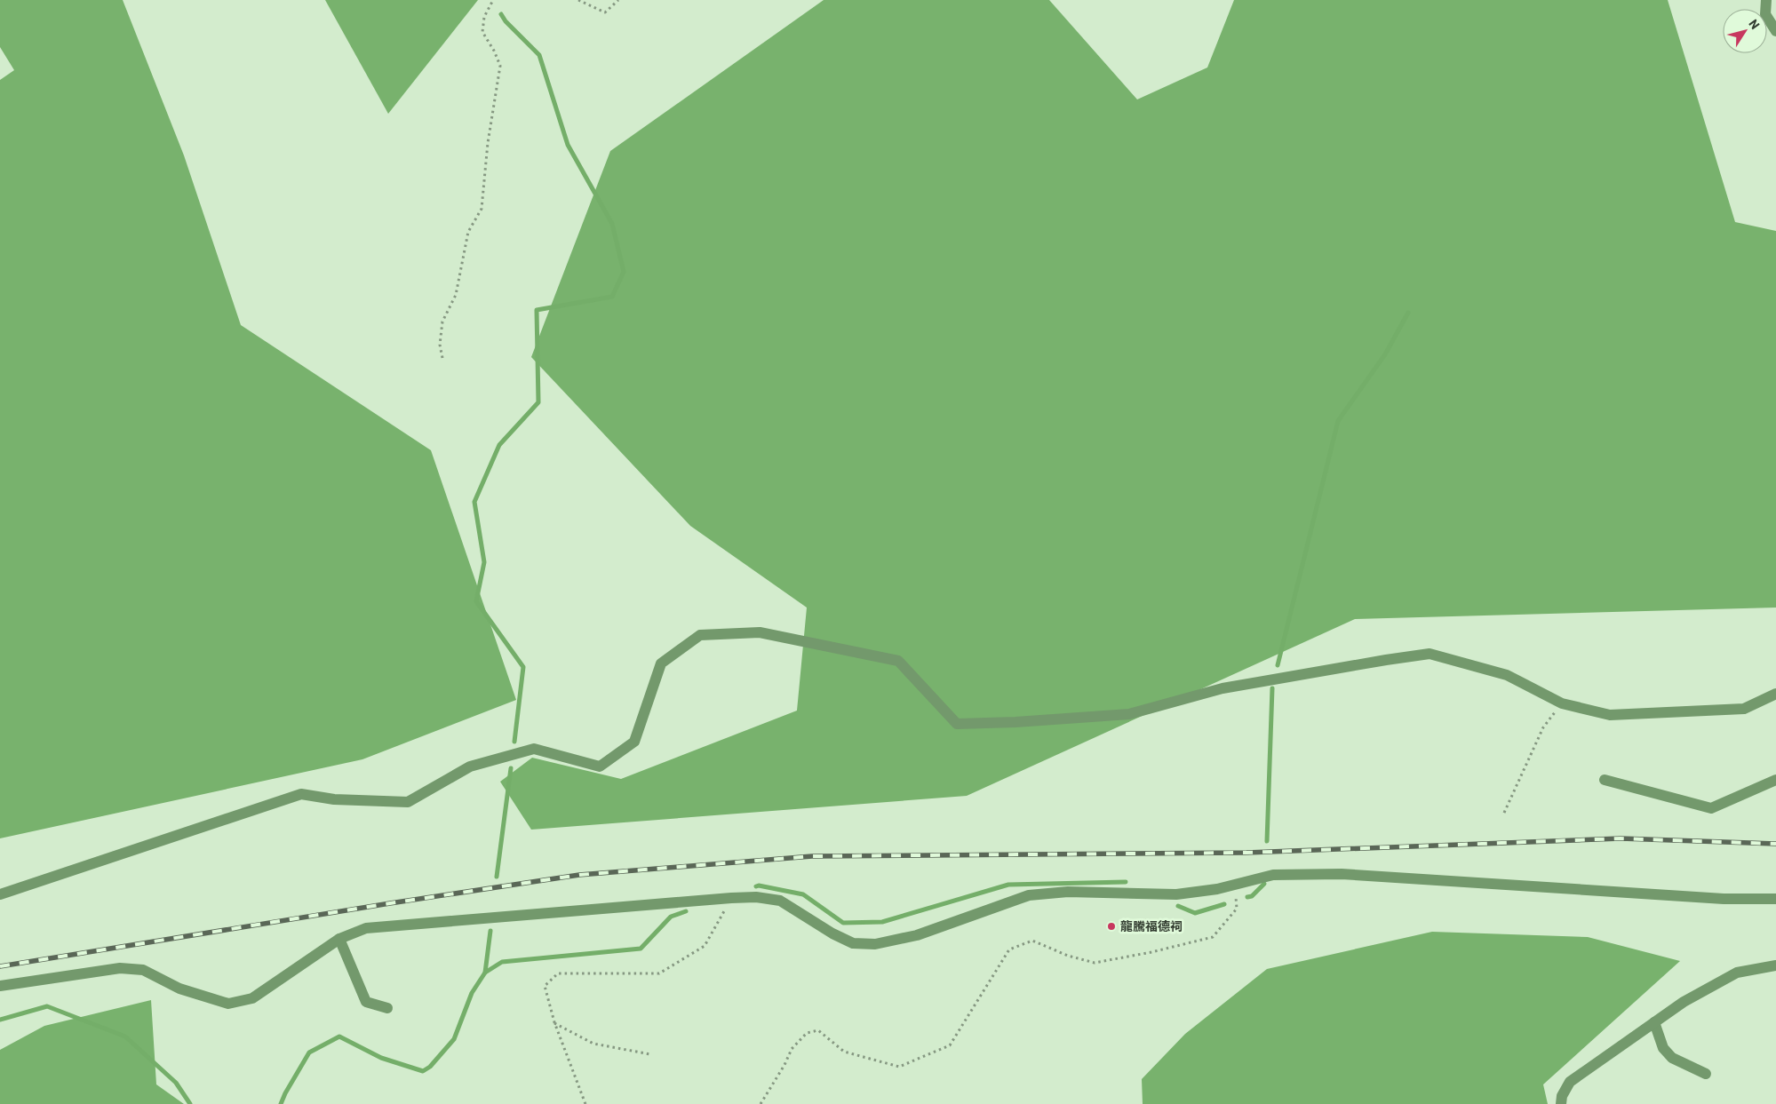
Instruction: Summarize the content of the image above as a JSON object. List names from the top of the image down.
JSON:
{
  "places": ["龍騰福德祠"],
  "north": "top right"
}
